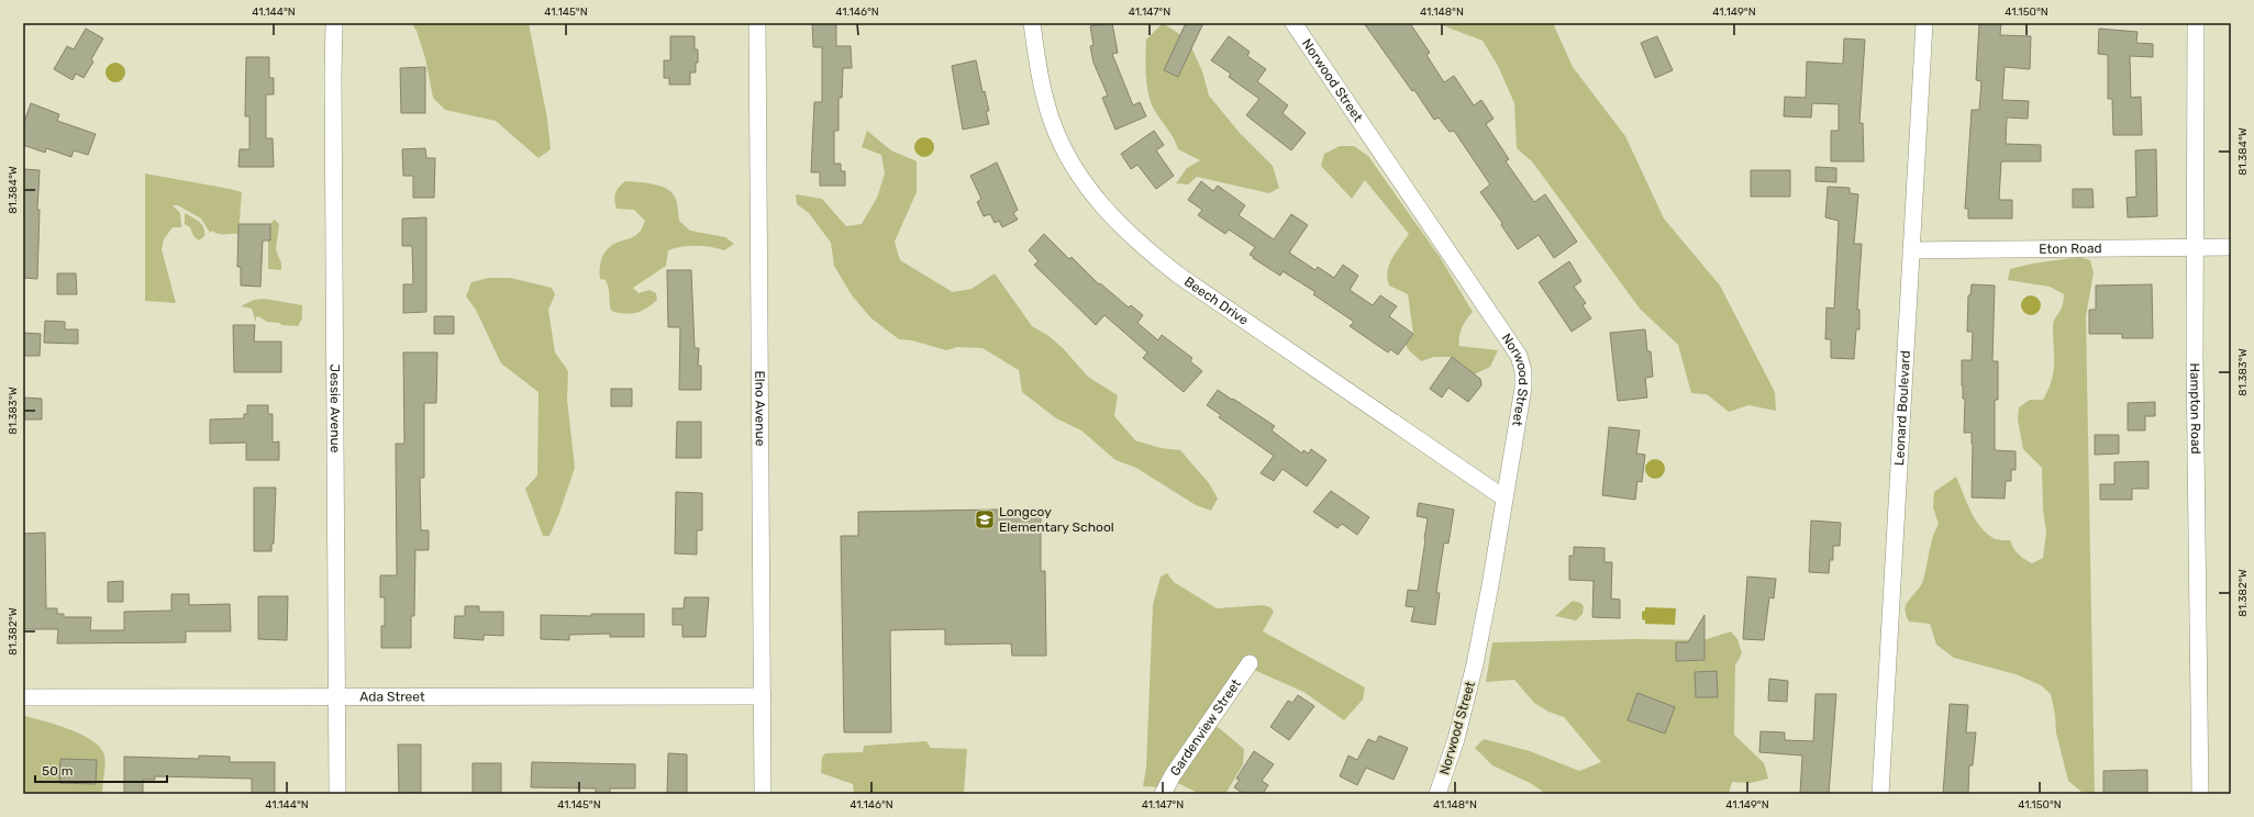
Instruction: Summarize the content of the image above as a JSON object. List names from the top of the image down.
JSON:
{
  "streets": {
    "street": [
      "Norwood Street",
      "Eton Road",
      "Beech Drive",
      "Jessie Avenue",
      "Elno Avenue",
      "Leonard Boulevard",
      "Hampton Road",
      "Ada Street",
      "Gardenview Street"
    ]
  },
  "crossings": [
    ["Norwood Street", "Beech Drive"],
    ["Eton Road", "Leonard Boulevard"],
    ["Eton Road", "Hampton Road"],
    ["Jessie Avenue", "Ada Street"],
    ["Elno Avenue", "Ada Street"]
  ],
  "places": {
    "school or university": ["Longcoy Elementary School"]
  },
  "scale_bar": "50 m",
  "coordinates": [
    "41.144°N",
    "41.145°N",
    "41.146°N",
    "41.147°N",
    "41.148°N",
    "41.149°N",
    "41.150°N",
    "81.384°W",
    "81.383°W",
    "81.382°W"
  ]
}
